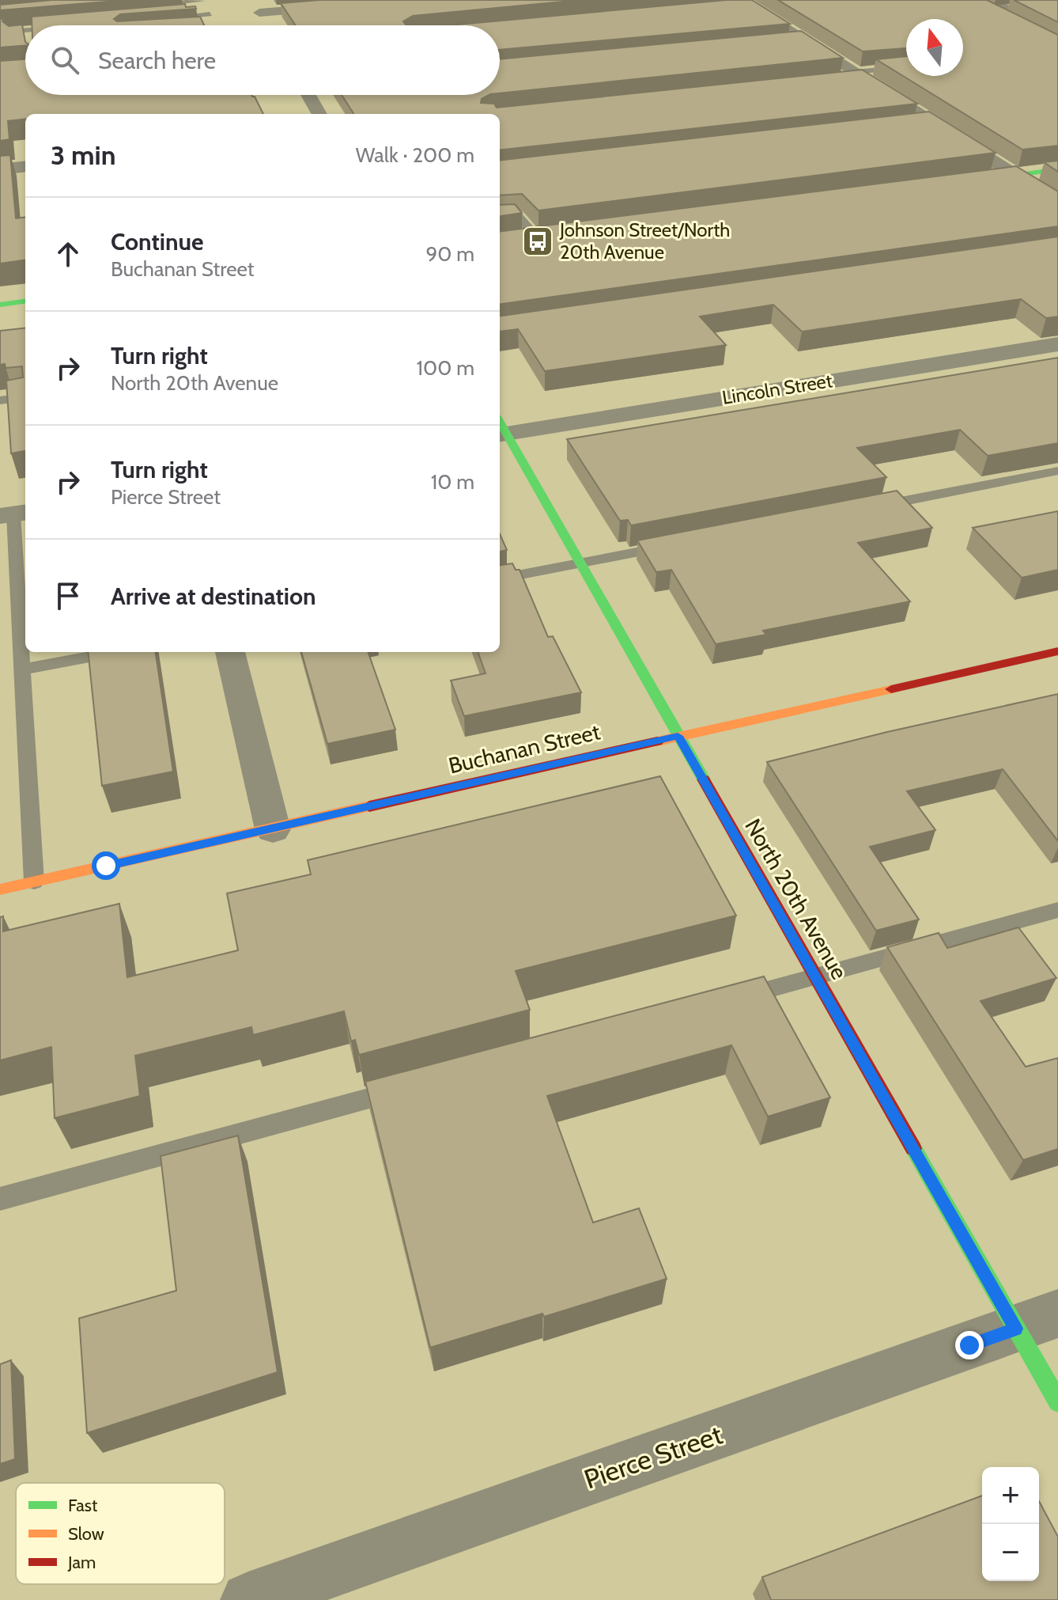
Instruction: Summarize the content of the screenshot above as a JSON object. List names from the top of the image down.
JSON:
{
  "streets": {
    "street": [
      "Lincoln Street",
      "Buchanan Street",
      "North 20th Avenue",
      "Pierce Street"
    ]
  },
  "crossings": [
    ["Lincoln Street", "North 20th Avenue"],
    ["Buchanan Street", "North 20th Avenue"],
    ["North 20th Avenue", "Pierce Street"]
  ],
  "places": {
    "bus stop": ["Johnson Street/North 20th Avenue"]
  },
  "legend": ["Fast", "Slow", "Jam"],
  "north": "top",
  "page": {
    "search": "Search here",
    "heading": ["3 min", "Walk · 200 m"],
    "list": [
      ["Continue", "Buchanan Street", "90 m"],
      ["Turn right", "North 20th Avenue", "100 m"],
      ["Turn right", "Pierce Street", "10 m"],
      "Arrive at destination"
    ],
    "map_buttons": ["+", "−"]
  }
}
